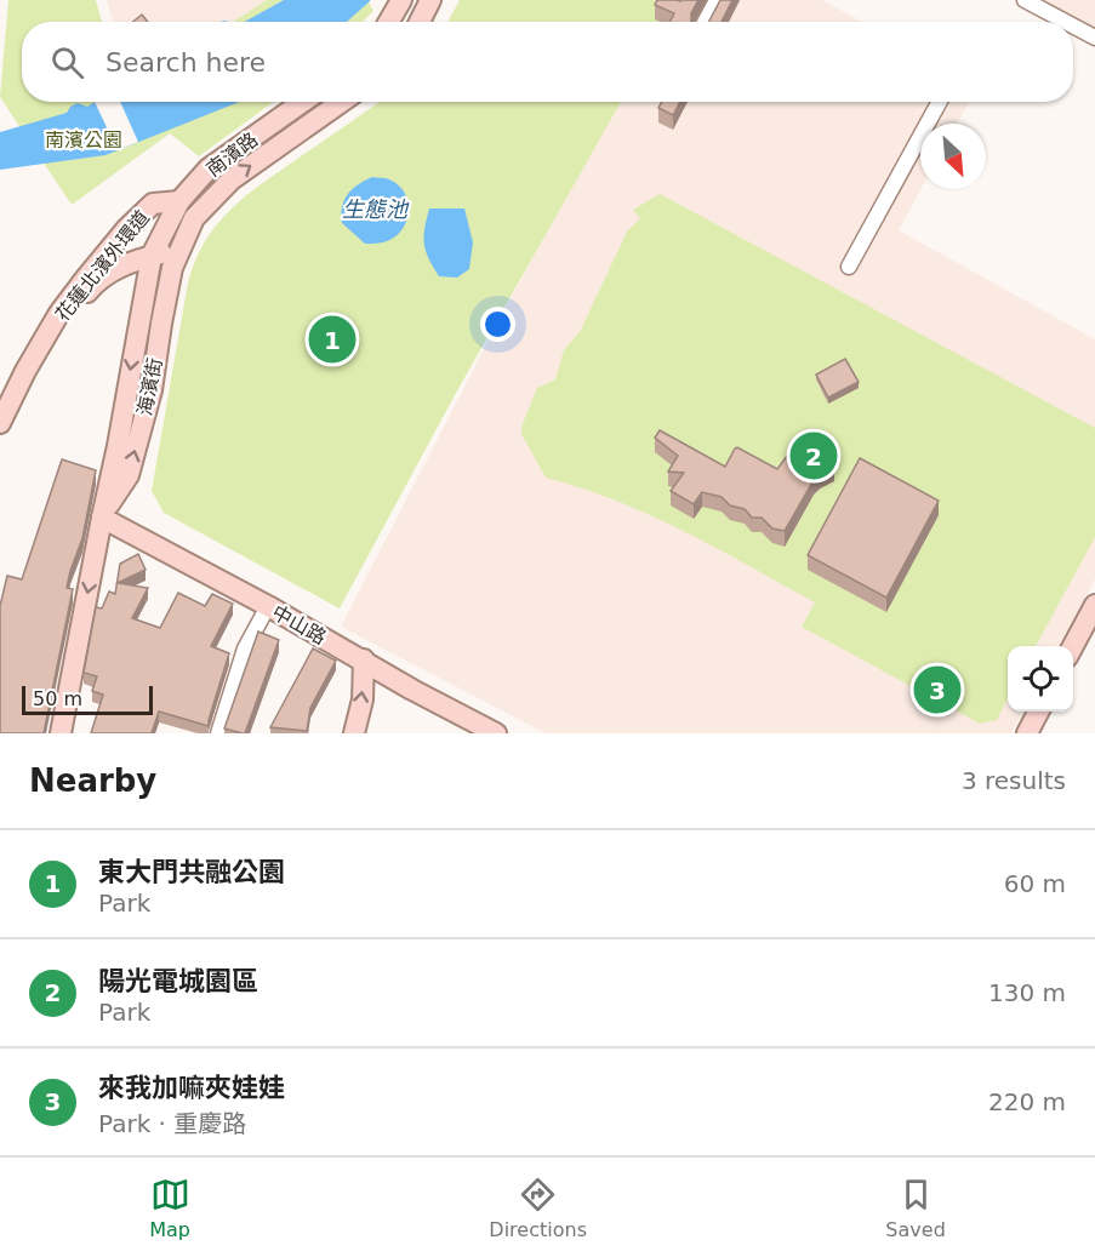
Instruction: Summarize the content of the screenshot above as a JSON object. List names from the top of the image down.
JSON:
{
  "streets": {
    "main road": [
      "南濱路",
      "花蓮北濱外環道",
      "海濱街",
      "中山路"
    ]
  },
  "crossings": [
    ["南濱路", "花蓮北濱外環道"],
    ["南濱路", "海濱街"],
    ["花蓮北濱外環道", "海濱街"],
    ["海濱街", "中山路"]
  ],
  "water": ["生態池"],
  "parks": ["南濱公園"],
  "scale_bar": "50 m",
  "north": "bottom right",
  "page": {
    "search": "Search here",
    "pins": ["1", "2", "3"],
    "scale": "50 m",
    "heading": ["Nearby", "3 results"],
    "list": [
      {
        "mark": "1",
        "name": "東大門共融公園",
        "note": "Park",
        "value": "60 m"
      },
      {
        "mark": "2",
        "name": "陽光電城園區",
        "note": "Park",
        "value": "130 m"
      },
      {
        "mark": "3",
        "name": "來我加嘛夾娃娃",
        "note": "Park · 重慶路",
        "value": "220 m"
      }
    ],
    "nav": ["Map", "Directions", "Saved"]
  }
}
